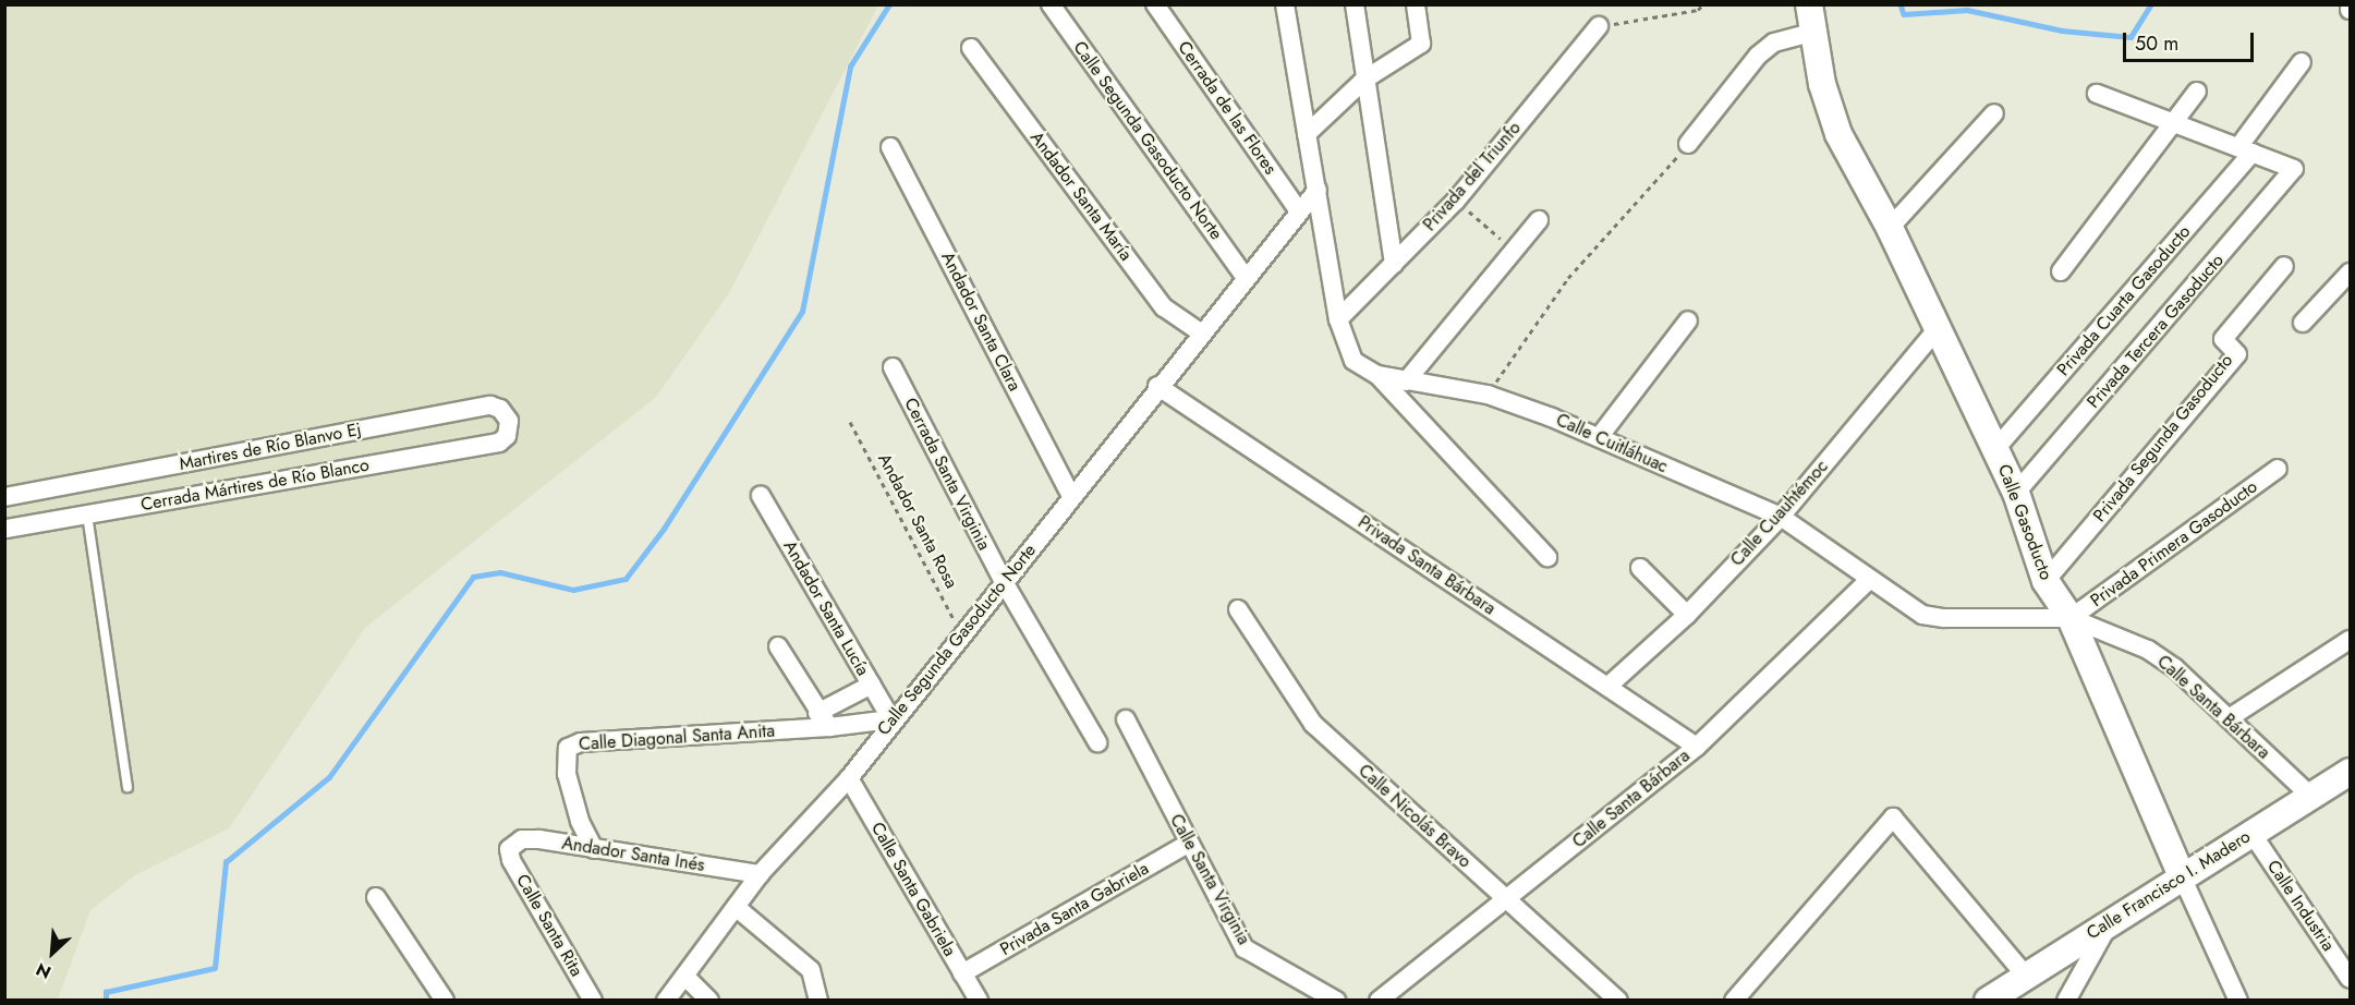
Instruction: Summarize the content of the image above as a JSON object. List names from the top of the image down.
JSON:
{
  "streets": {
    "street": [
      "Cerrada de las Flores",
      "Calle Segunda Gasoducto Norte",
      "Privada del Triunfo",
      "Andador Santa María",
      "Privada Cuarta Gasoducto",
      "Andador Santa Clara",
      "Privada Tercera Gasoducto",
      "Privada Segunda Gasoducto",
      "Calle Cuitláhuac",
      "Martires de Río Blanvo Ej",
      "Cerrada Santa Virginia",
      "Cerrada Mártires de Río Blanco",
      "Calle Cuauhtémoc",
      "Calle Gasoducto",
      "Privada Primera Gasoducto",
      "Privada Santa Bárbara",
      "Andador Santa Lucía",
      "Calle Santa Bárbara",
      "Calle Diagonal Santa Anita",
      "Calle Nicolás Bravo",
      "Andador Santa Inés",
      "Calle Santa Virginia",
      "Calle Francisco I. Madero",
      "Calle Santa Gabriela",
      "Calle Industria",
      "Privada Santa Gabriela",
      "Calle Santa Rita"
    ],
    "path": ["Andador Santa Rosa"]
  },
  "crossings": [
    ["Cerrada de las Flores", "Calle Segunda Gasoducto Norte"],
    ["Calle Segunda Gasoducto Norte", "Andador Santa María"],
    ["Calle Segunda Gasoducto Norte", "Andador Santa Clara"],
    ["Calle Segunda Gasoducto Norte", "Calle Cuitláhuac"],
    ["Calle Segunda Gasoducto Norte", "Cerrada Santa Virginia"],
    ["Calle Segunda Gasoducto Norte", "Andador Santa Rosa"],
    ["Calle Segunda Gasoducto Norte", "Privada Santa Bárbara"],
    ["Calle Segunda Gasoducto Norte", "Andador Santa Lucía"],
    ["Calle Segunda Gasoducto Norte", "Calle Diagonal Santa Anita"],
    ["Calle Segunda Gasoducto Norte", "Andador Santa Inés"],
    ["Calle Segunda Gasoducto Norte", "Calle Santa Gabriela"],
    ["Privada del Triunfo", "Calle Cuitláhuac"],
    ["Privada Cuarta Gasoducto", "Privada Tercera Gasoducto"],
    ["Privada Cuarta Gasoducto", "Calle Gasoducto"],
    ["Privada Tercera Gasoducto", "Calle Gasoducto"],
    ["Privada Segunda Gasoducto", "Calle Gasoducto"],
    ["Calle Cuitláhuac", "Calle Cuauhtémoc"],
    ["Calle Cuitláhuac", "Calle Gasoducto"],
    ["Calle Cuitláhuac", "Privada Primera Gasoducto"],
    ["Calle Cuitláhuac", "Calle Santa Bárbara"],
    ["Martires de Río Blanvo Ej", "Cerrada Mártires de Río Blanco"],
    ["Calle Cuauhtémoc", "Calle Gasoducto"],
    ["Calle Cuauhtémoc", "Privada Santa Bárbara"],
    ["Calle Gasoducto", "Privada Primera Gasoducto"],
    ["Calle Gasoducto", "Calle Santa Bárbara"],
    ["Calle Gasoducto", "Calle Francisco I. Madero"],
    ["Privada Primera Gasoducto", "Calle Santa Bárbara"],
    ["Privada Santa Bárbara", "Calle Santa Bárbara"],
    ["Andador Santa Lucía", "Calle Diagonal Santa Anita"],
    ["Calle Santa Bárbara", "Calle Nicolás Bravo"],
    ["Calle Santa Bárbara", "Calle Francisco I. Madero"],
    ["Calle Diagonal Santa Anita", "Andador Santa Inés"],
    ["Andador Santa Inés", "Calle Santa Rita"],
    ["Calle Santa Virginia", "Privada Santa Gabriela"],
    ["Calle Francisco I. Madero", "Calle Industria"],
    ["Calle Santa Gabriela", "Privada Santa Gabriela"]
  ],
  "scale_bar": "50 m",
  "north": "bottom left"
}
